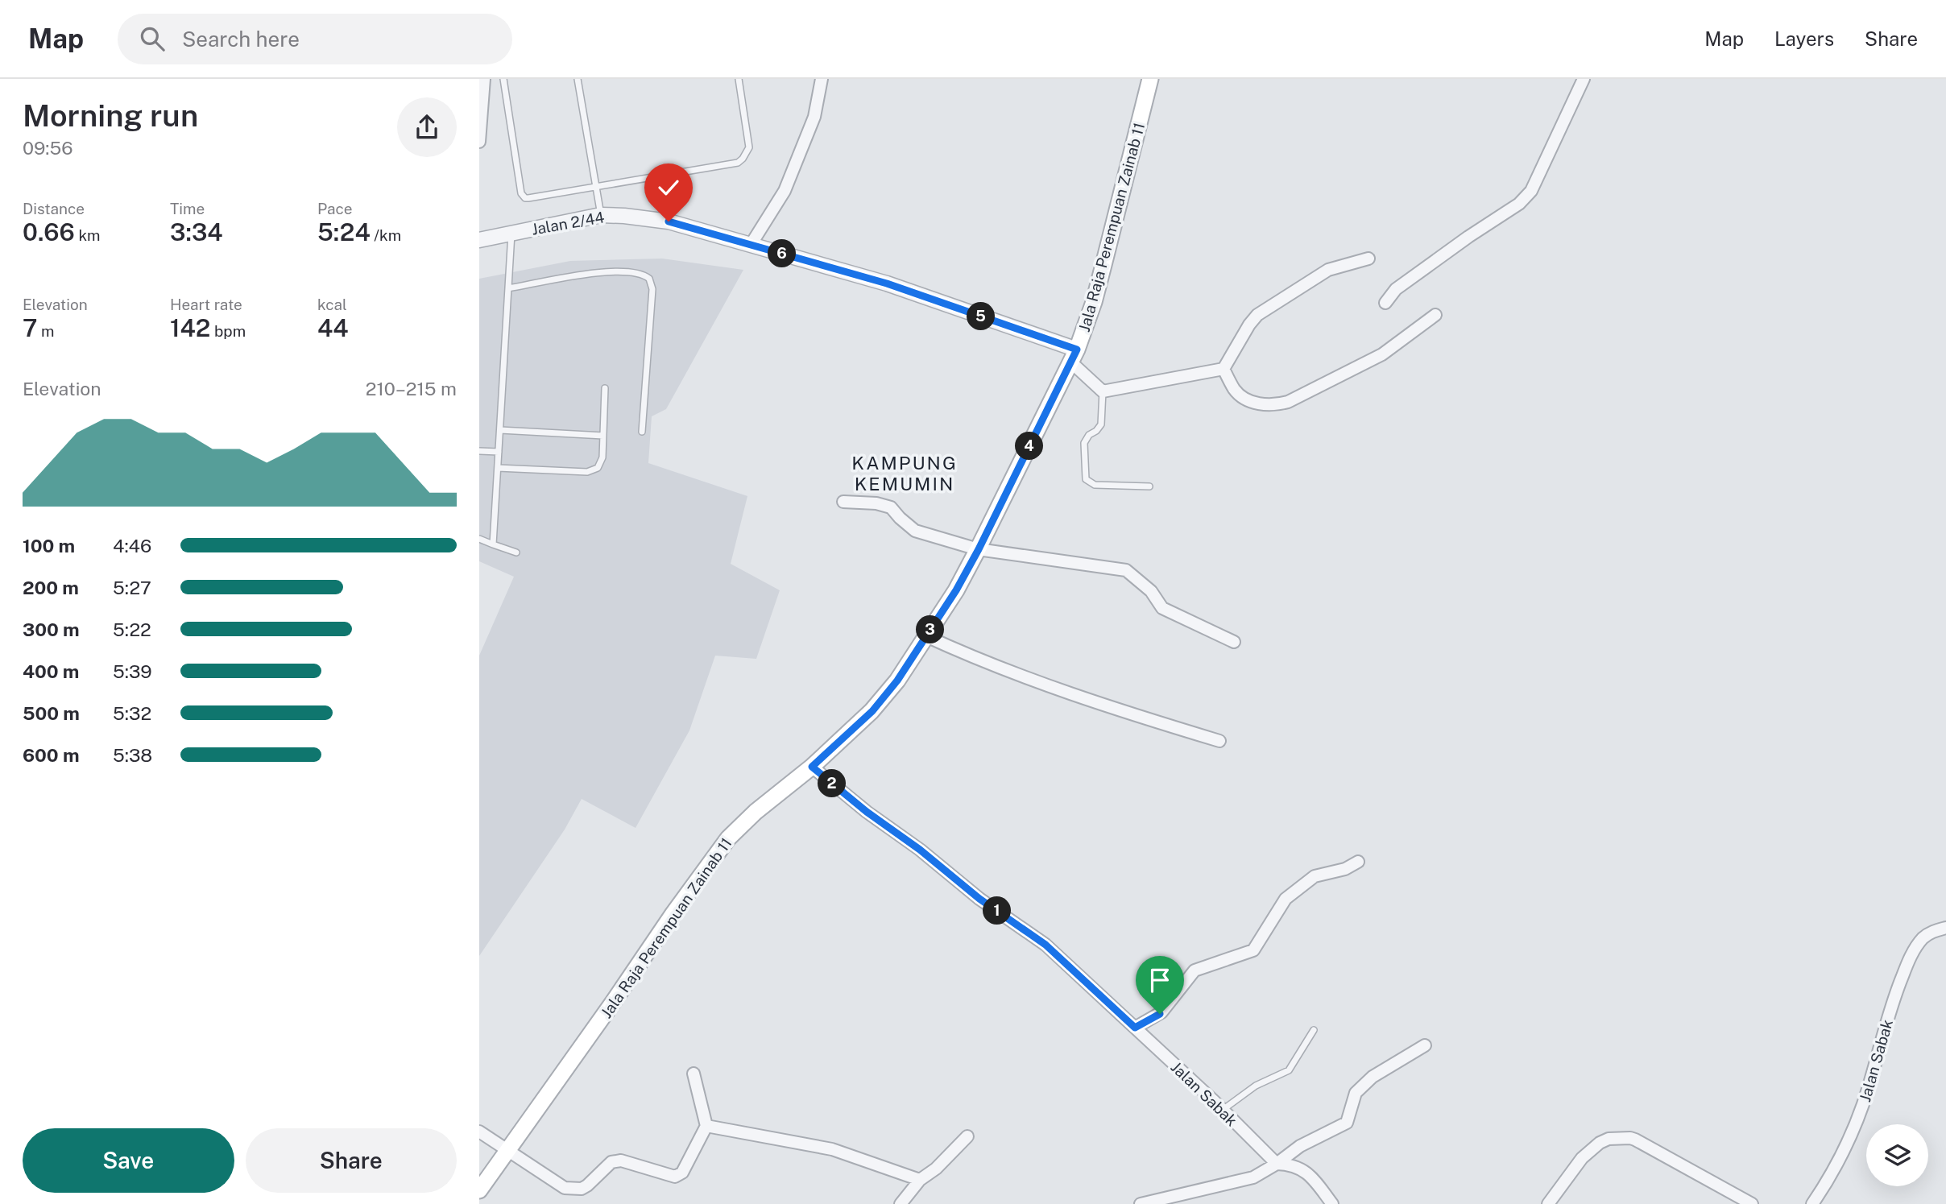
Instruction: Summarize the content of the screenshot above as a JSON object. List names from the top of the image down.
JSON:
{
  "streets": {
    "main road": ["Jala Raja Perempuan Zainab 11"],
    "street": ["Jalan 2/44", "Jalan Sabak"]
  },
  "crossings": [
    ["Jalan 2/44", "Jala Raja Perempuan Zainab 11"],
    ["Jala Raja Perempuan Zainab 11", "Jalan Sabak"]
  ],
  "districts": ["KAMPUNG KEMUMIN"],
  "page": {
    "header": "Map",
    "search": "Search here",
    "nav": ["Map", "Layers", "Share"],
    "heading": ["Morning run", "09:56"],
    "stats": [
      ["Distance", "0.66 km"],
      ["Time", "3:34"],
      ["Pace", "5:24 /km"],
      ["Elevation", "7 m"],
      ["Heart rate", "142 bpm"],
      ["kcal", "44"]
    ],
    "pins": [
      "6",
      "5",
      "4",
      "3",
      "2",
      "1"
    ],
    "chart": ["Elevation", "210–215 m"],
    "list": [
      {
        "name": "100 m",
        "note": "4:46"
      },
      {
        "name": "200 m",
        "note": "5:27"
      },
      {
        "name": "300 m",
        "note": "5:22"
      },
      {
        "name": "400 m",
        "note": "5:39"
      },
      {
        "name": "500 m",
        "note": "5:32"
      },
      {
        "name": "600 m",
        "note": "5:38"
      }
    ],
    "buttons": ["Save", "Share"]
  }
}
